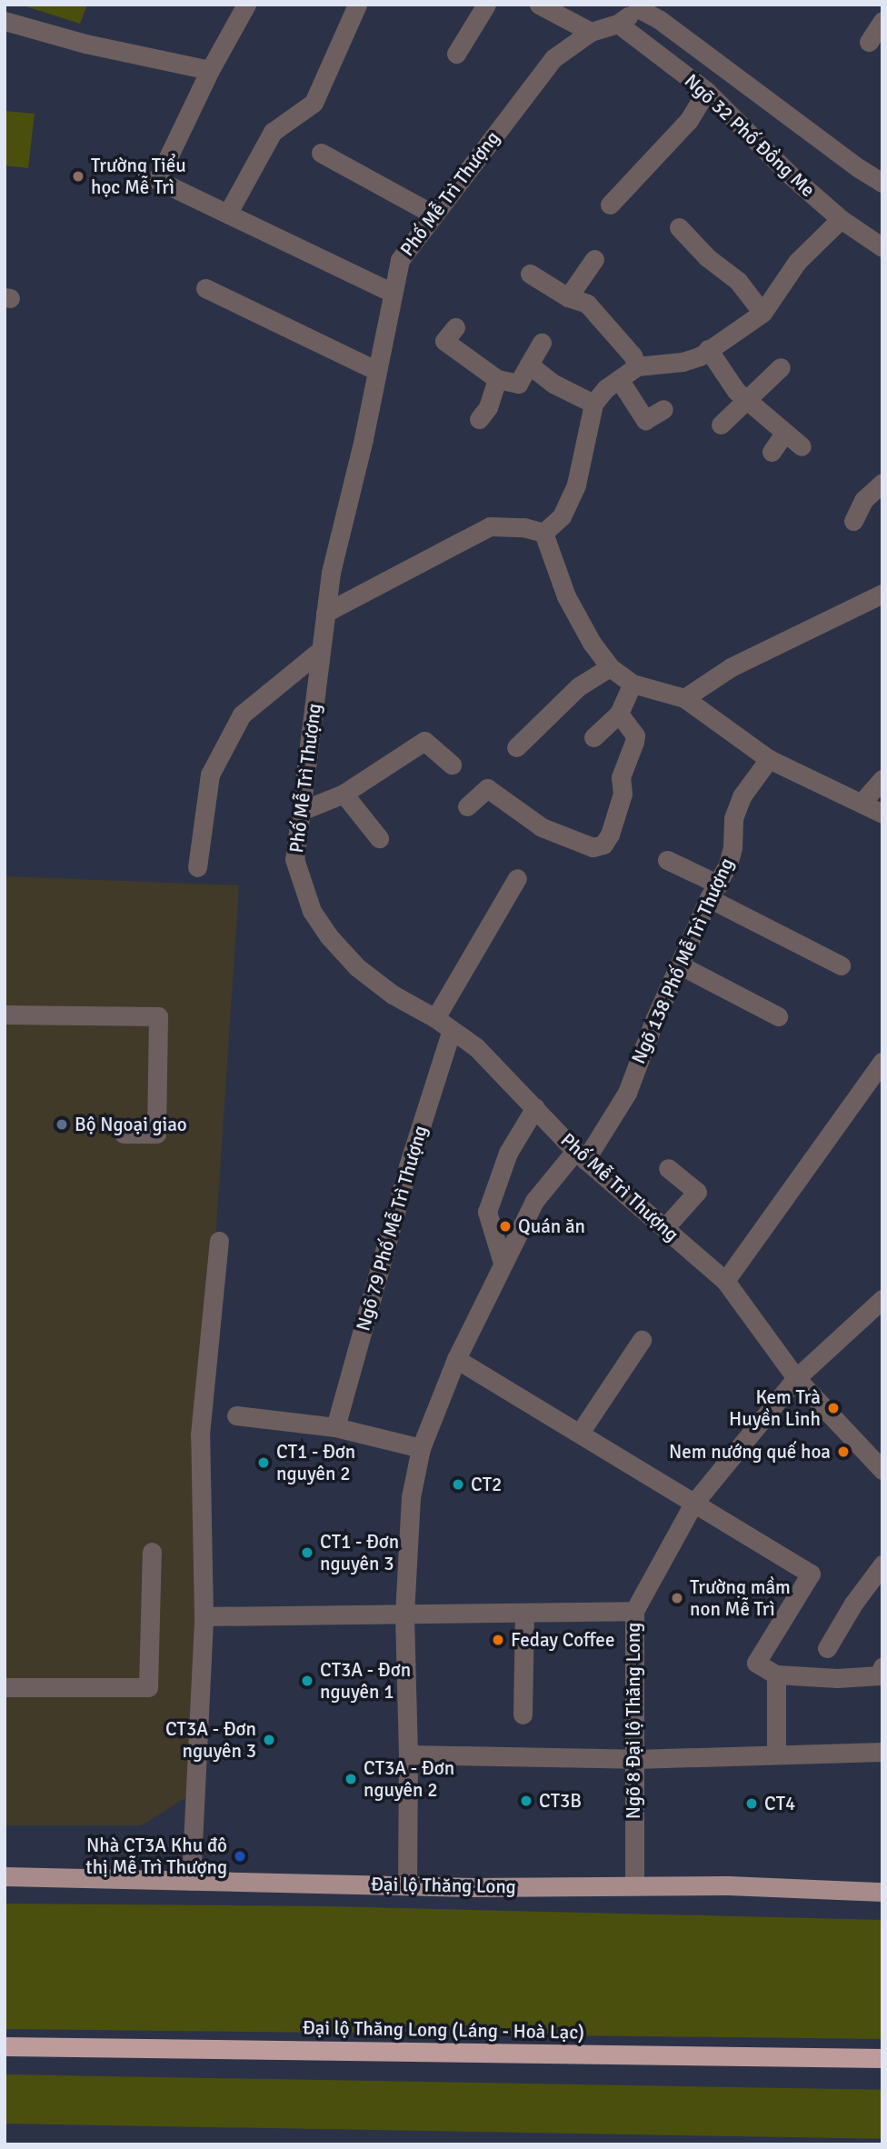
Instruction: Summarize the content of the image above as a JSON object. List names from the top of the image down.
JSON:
{
  "streets": {
    "highway": ["Đại lộ Thăng Long (Láng - Hoà Lạc)"],
    "main road": ["Đại lộ Thăng Long"],
    "street": [
      "Ngõ 32 Phố Đồng Me",
      "Phố Mễ Trì Thượng",
      "Ngõ 138 Phố Mễ Trì Thượng",
      "Ngõ 79 Phố Mễ Trì Thượng",
      "Ngõ 8 Đại lộ Thăng Long"
    ]
  },
  "crossings": [
    ["Ngõ 32 Phố Đồng Me", "Phố Mễ Trì Thượng"],
    ["Phố Mễ Trì Thượng", "Ngõ 138 Phố Mễ Trì Thượng"],
    ["Phố Mễ Trì Thượng", "Ngõ 79 Phố Mễ Trì Thượng"],
    ["Phố Mễ Trì Thượng", "Ngõ 8 Đại lộ Thăng Long"],
    ["Ngõ 138 Phố Mễ Trì Thượng", "Đại lộ Thăng Long"],
    ["Ngõ 8 Đại lộ Thăng Long", "Đại lộ Thăng Long"]
  ],
  "places": [
    "Trường Tiểu học Mễ Trì",
    "Bộ Ngoại giao",
    "Quán ăn",
    "Kem Trà Huyền Linh",
    "Nem nướng quế hoa",
    "CT1 - Đơn nguyên 2",
    "CT2",
    "CT1 - Đơn nguyên 3",
    "Trường mầm non Mễ Trì",
    "Feday Coffee",
    "CT3A - Đơn nguyên 1",
    "CT3A - Đơn nguyên 3",
    "CT3A - Đơn nguyên 2",
    "CT3B",
    "CT4",
    "Nhà CT3A Khu đô thị Mễ Trì Thượng"
  ]
}
